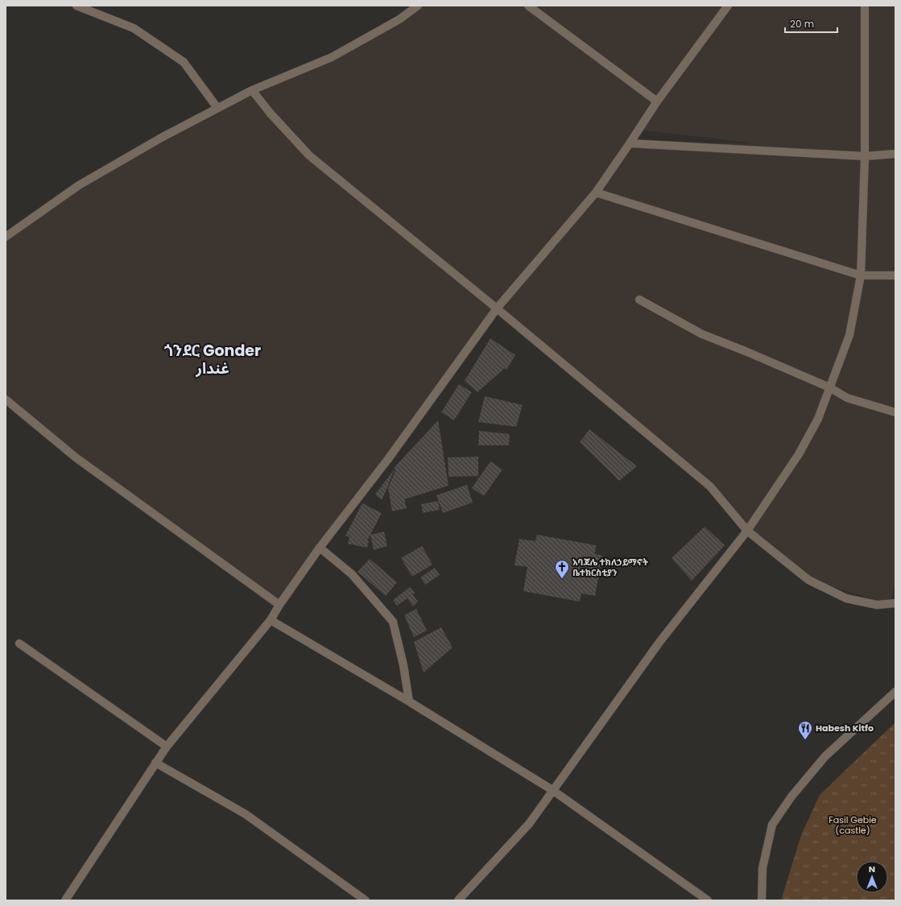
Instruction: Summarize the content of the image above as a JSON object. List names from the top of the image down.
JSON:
{
  "districts": ["ጎንደር Gonder غندار"],
  "parks": ["Fasil Gebie (castle)"],
  "places": {
    "church": ["አባጃሌ ተክለኃይማኖት ቤተክርስቲያን"],
    "restaurant": ["Habesh Kitfo"]
  },
  "scale_bar": "20 m",
  "north": "top"
}
